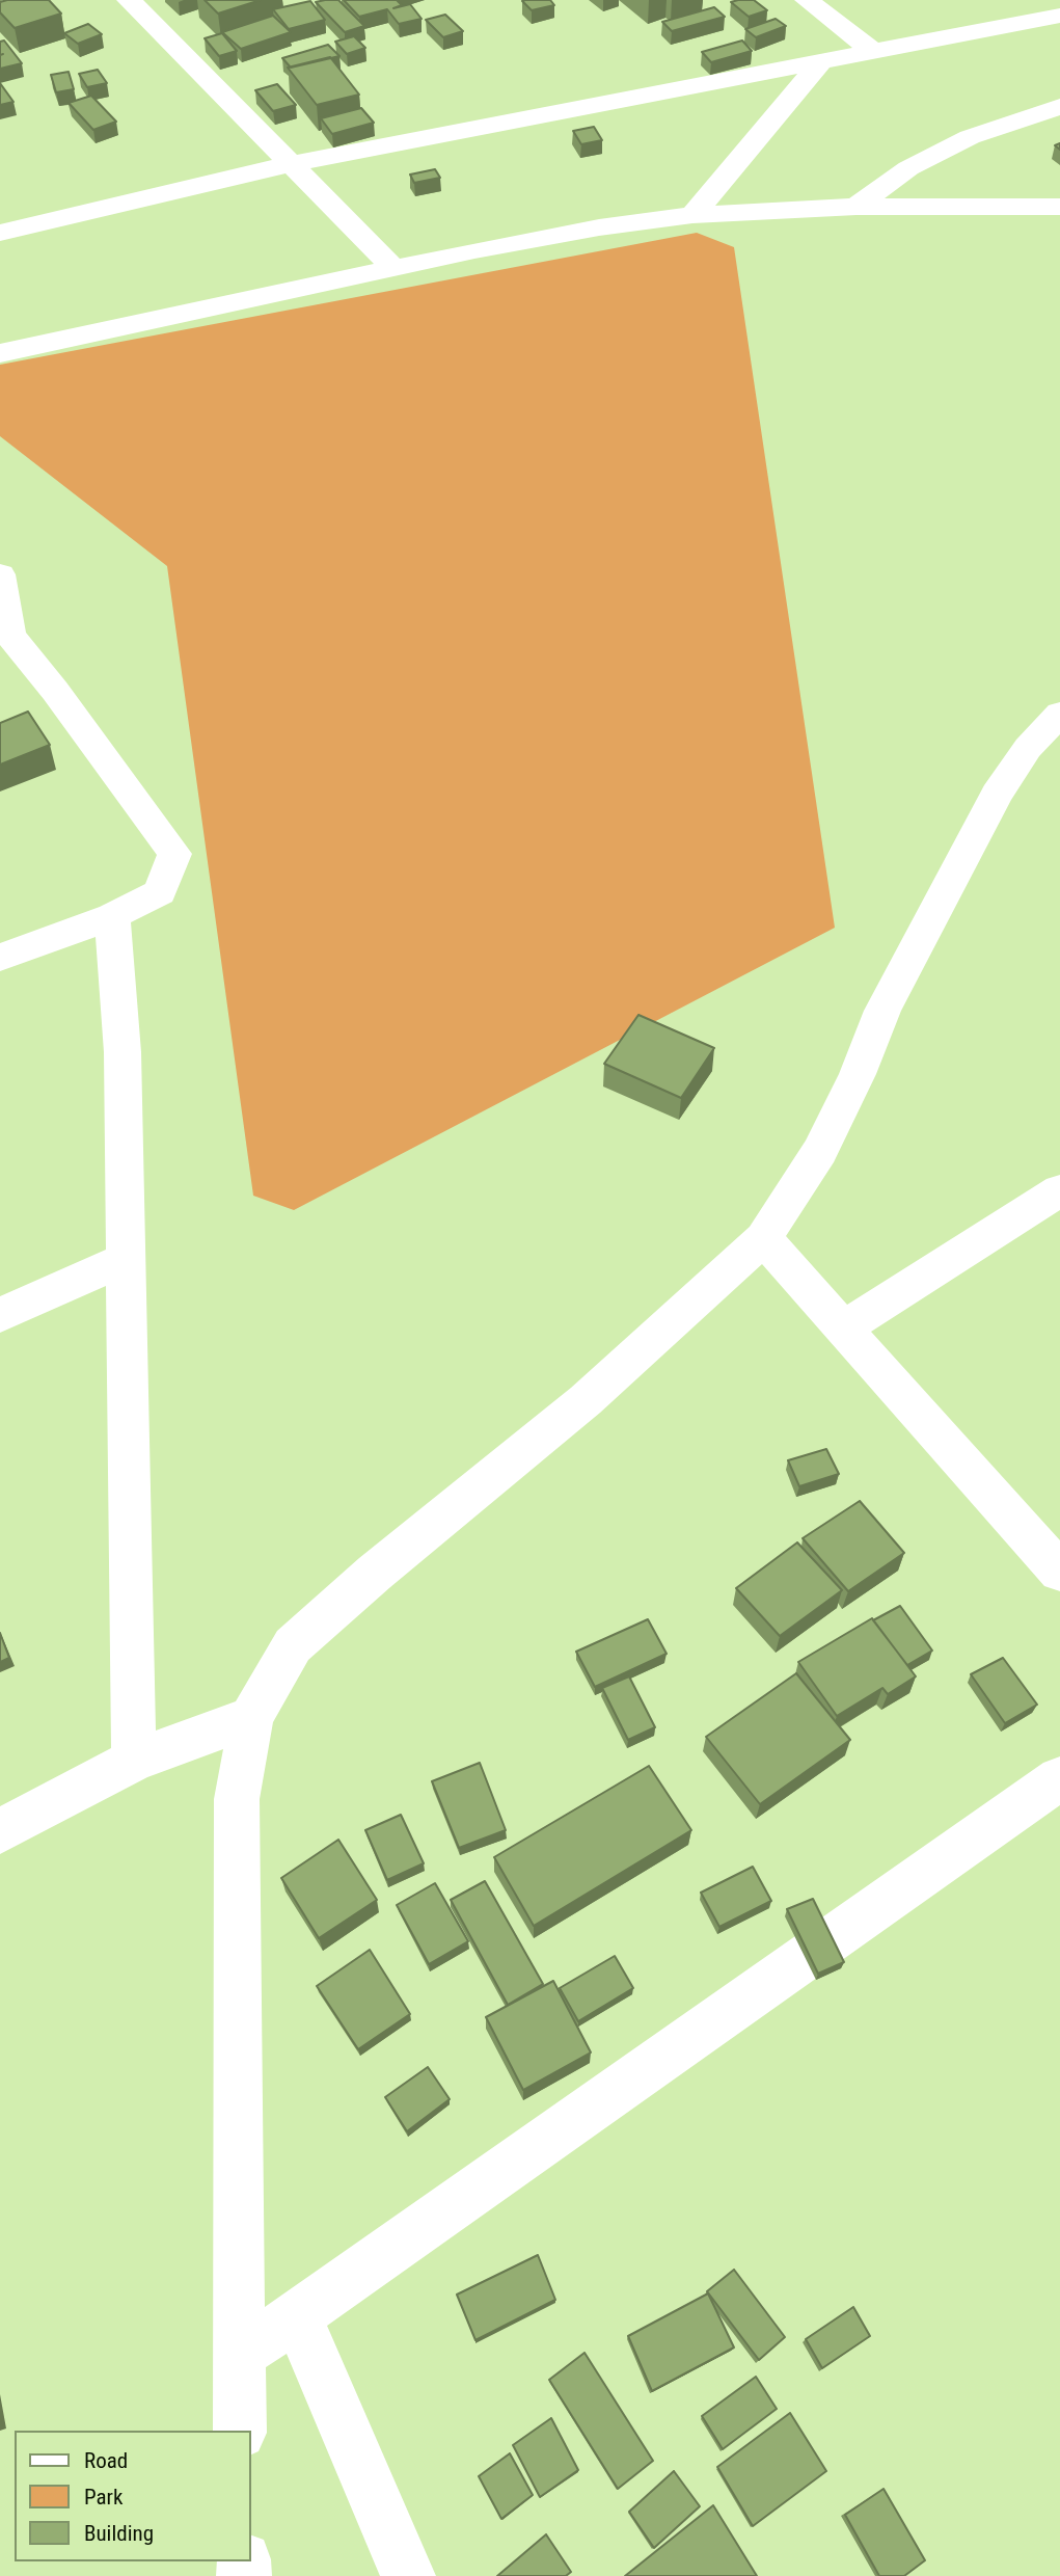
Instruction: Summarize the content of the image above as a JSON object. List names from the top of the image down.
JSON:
{
  "legend": ["Road", "Park", "Building"]
}
